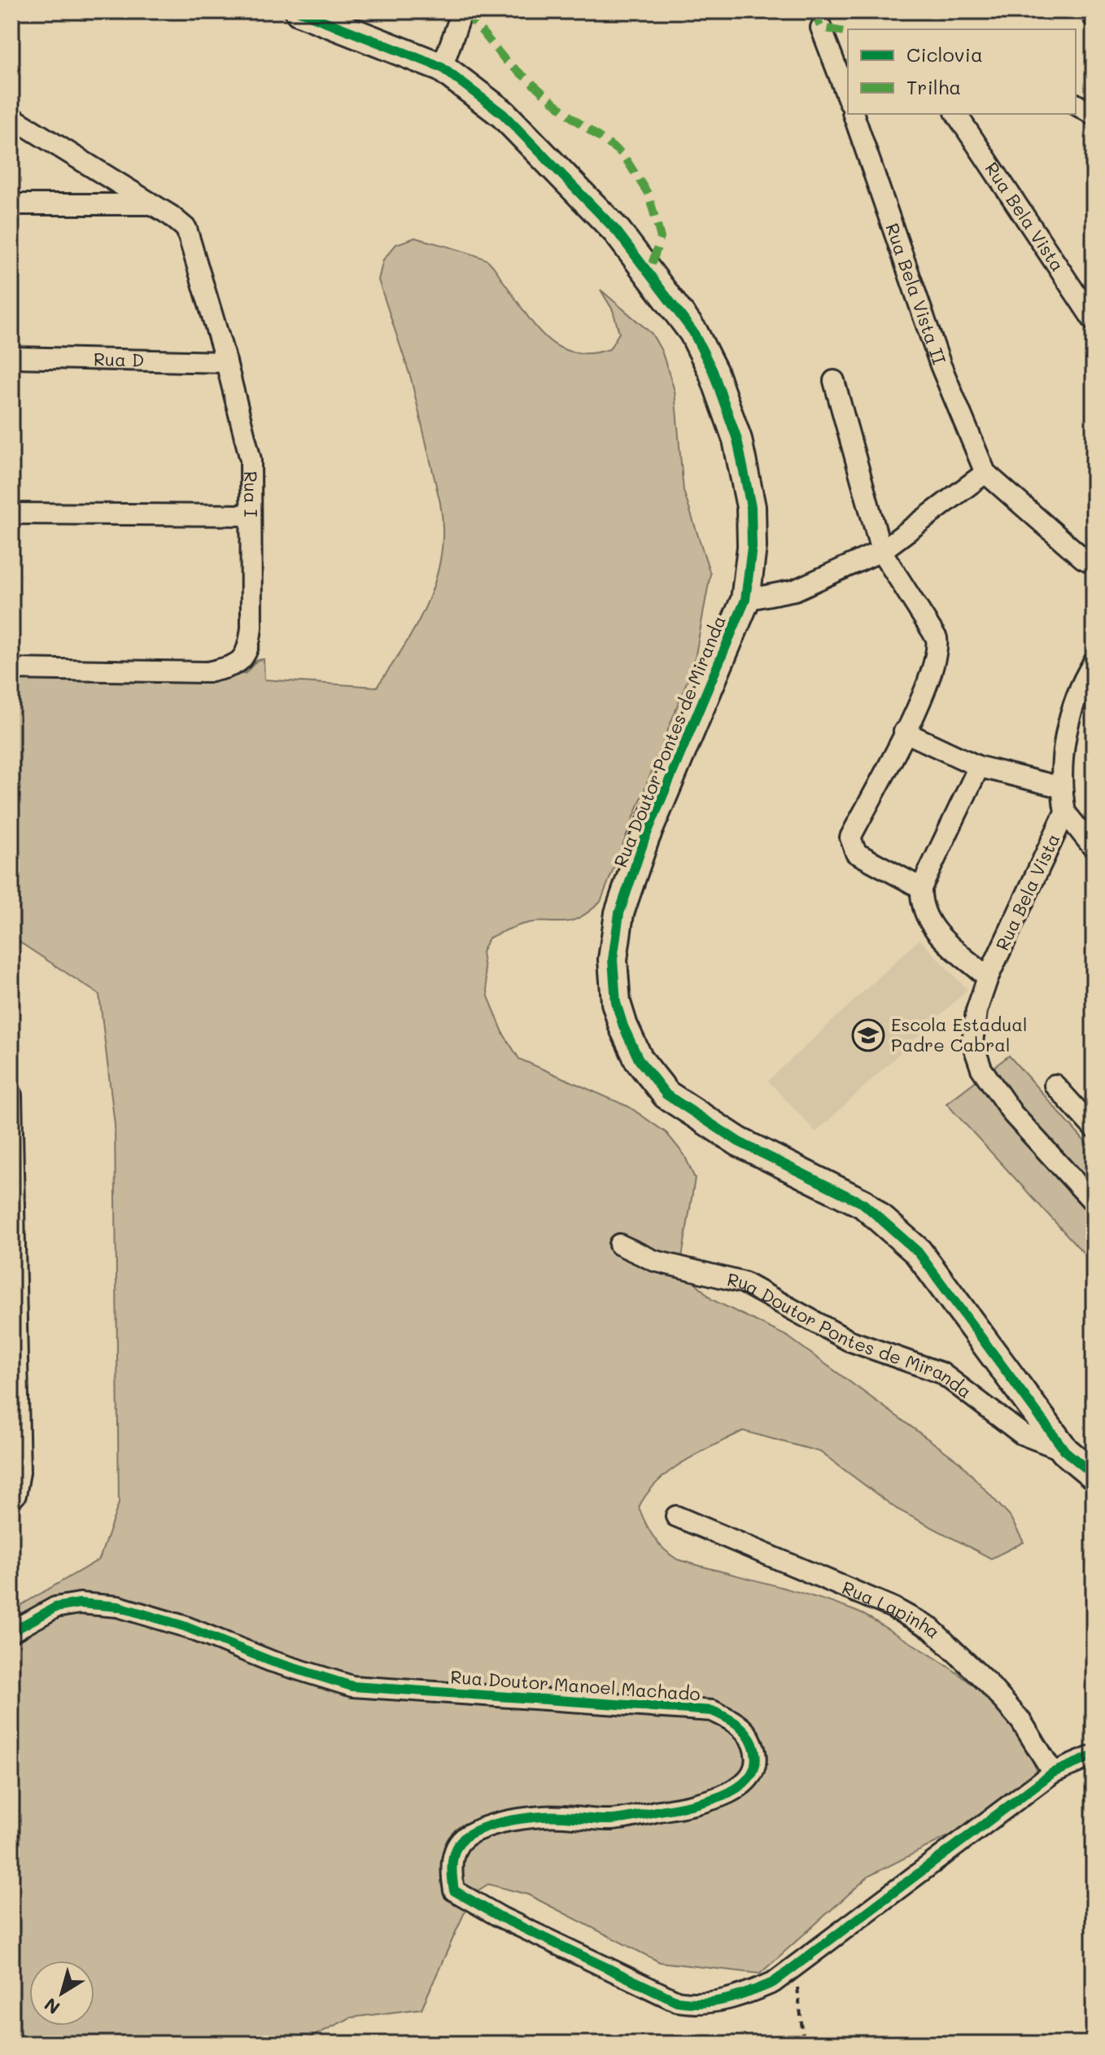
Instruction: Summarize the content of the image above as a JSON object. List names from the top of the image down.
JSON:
{
  "streets": {
    "street": [
      "Rua Bela Vista",
      "Rua Bela Vista II",
      "Rua D",
      "Rua I",
      "Rua Doutor Pontes de Miranda",
      "Rua Lapinha",
      "Rua Doutor Manoel Machado"
    ]
  },
  "crossings": [
    ["Rua D", "Rua I"],
    ["Rua Lapinha", "Rua Doutor Manoel Machado"]
  ],
  "places": {
    "school or university": ["Escola Estadual Padre Cabral"]
  },
  "legend": ["Ciclovia", "Trilha"],
  "north": "bottom left"
}
